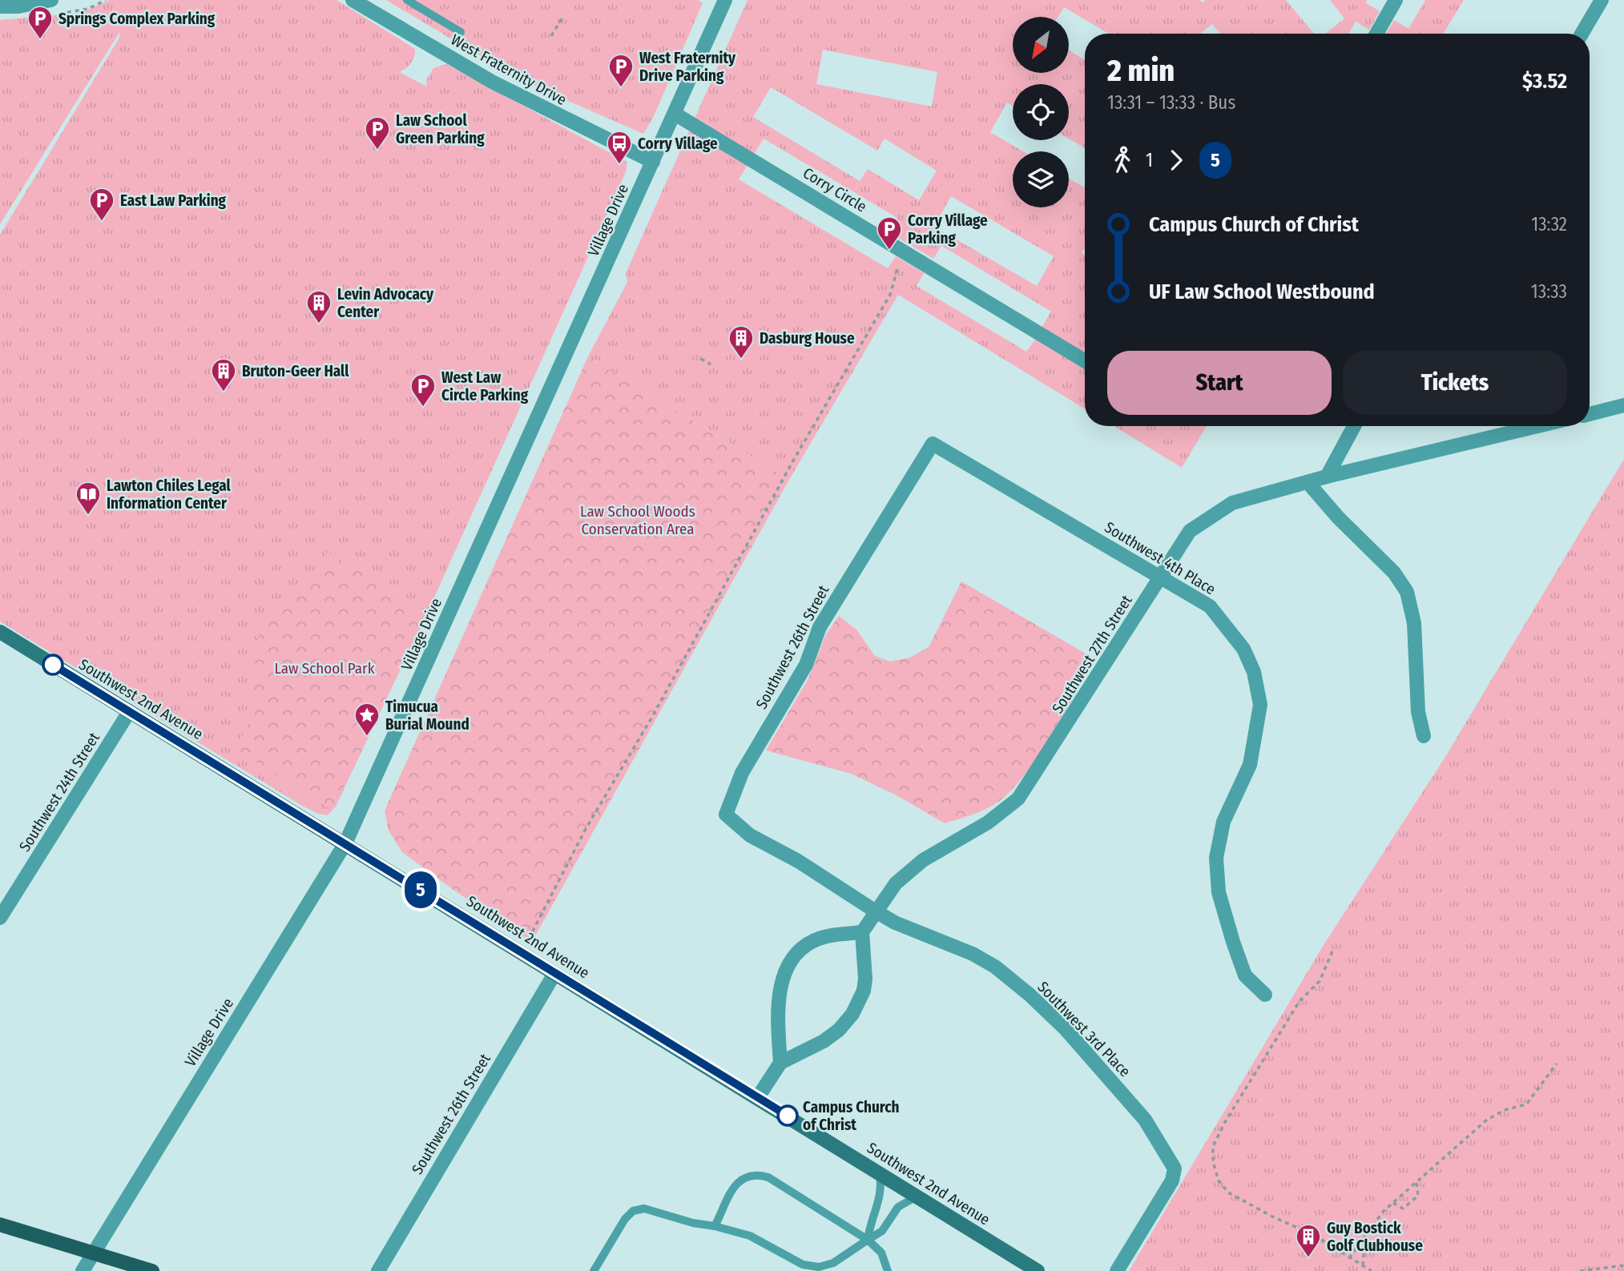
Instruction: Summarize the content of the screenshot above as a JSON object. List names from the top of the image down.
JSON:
{
  "streets": {
    "main road": ["Southwest 2nd Avenue"],
    "street": [
      "West Fraternity Drive",
      "Corry Circle",
      "Village Drive",
      "Southwest 4th Place",
      "Southwest 26th Street",
      "Southwest 27th Street",
      "Southwest 24th Street",
      "Southwest 3rd Place"
    ]
  },
  "crossings": [
    ["West Fraternity Drive", "Village Drive"],
    ["Corry Circle", "Village Drive"],
    ["Village Drive", "Southwest 2nd Avenue"],
    ["Southwest 4th Place", "Southwest 26th Street"],
    ["Southwest 4th Place", "Southwest 27th Street"],
    ["Southwest 26th Street", "Southwest 2nd Avenue"],
    ["Southwest 26th Street", "Southwest 3rd Place"],
    ["Southwest 27th Street", "Southwest 3rd Place"],
    ["Southwest 2nd Avenue", "Southwest 24th Street"]
  ],
  "parks": ["Law School Woods Conservation Area", "Law School Park"],
  "places": {
    "parking": [
      "Springs Complex Parking",
      "West Fraternity Drive Parking",
      "Law School Green Parking",
      "East Law Parking",
      "Corry Village Parking",
      "West Law Circle Parking"
    ],
    "bus stop": ["Corry Village"],
    "building": [
      "Levin Advocacy Center",
      "Dasburg House",
      "Bruton-Geer Hall",
      "Guy Bostick Golf Clubhouse"
    ],
    "library": ["Lawton Chiles Legal Information Center"],
    "place": ["Timucua Burial Mound"],
    "other": ["Campus Church of Christ"]
  },
  "lines": ["bus line 5"],
  "north": "bottom left",
  "page": {
    "on_map": "5",
    "heading": ["2 min", "13:31 – 13:33 · Bus", "$3.52"],
    "legs": ["1", "5"],
    "list": [
      {
        "name": "Campus Church of Christ",
        "value": "13:32"
      },
      {
        "name": "UF Law School Westbound",
        "value": "13:33"
      }
    ],
    "buttons": ["Start", "Tickets"]
  }
}
